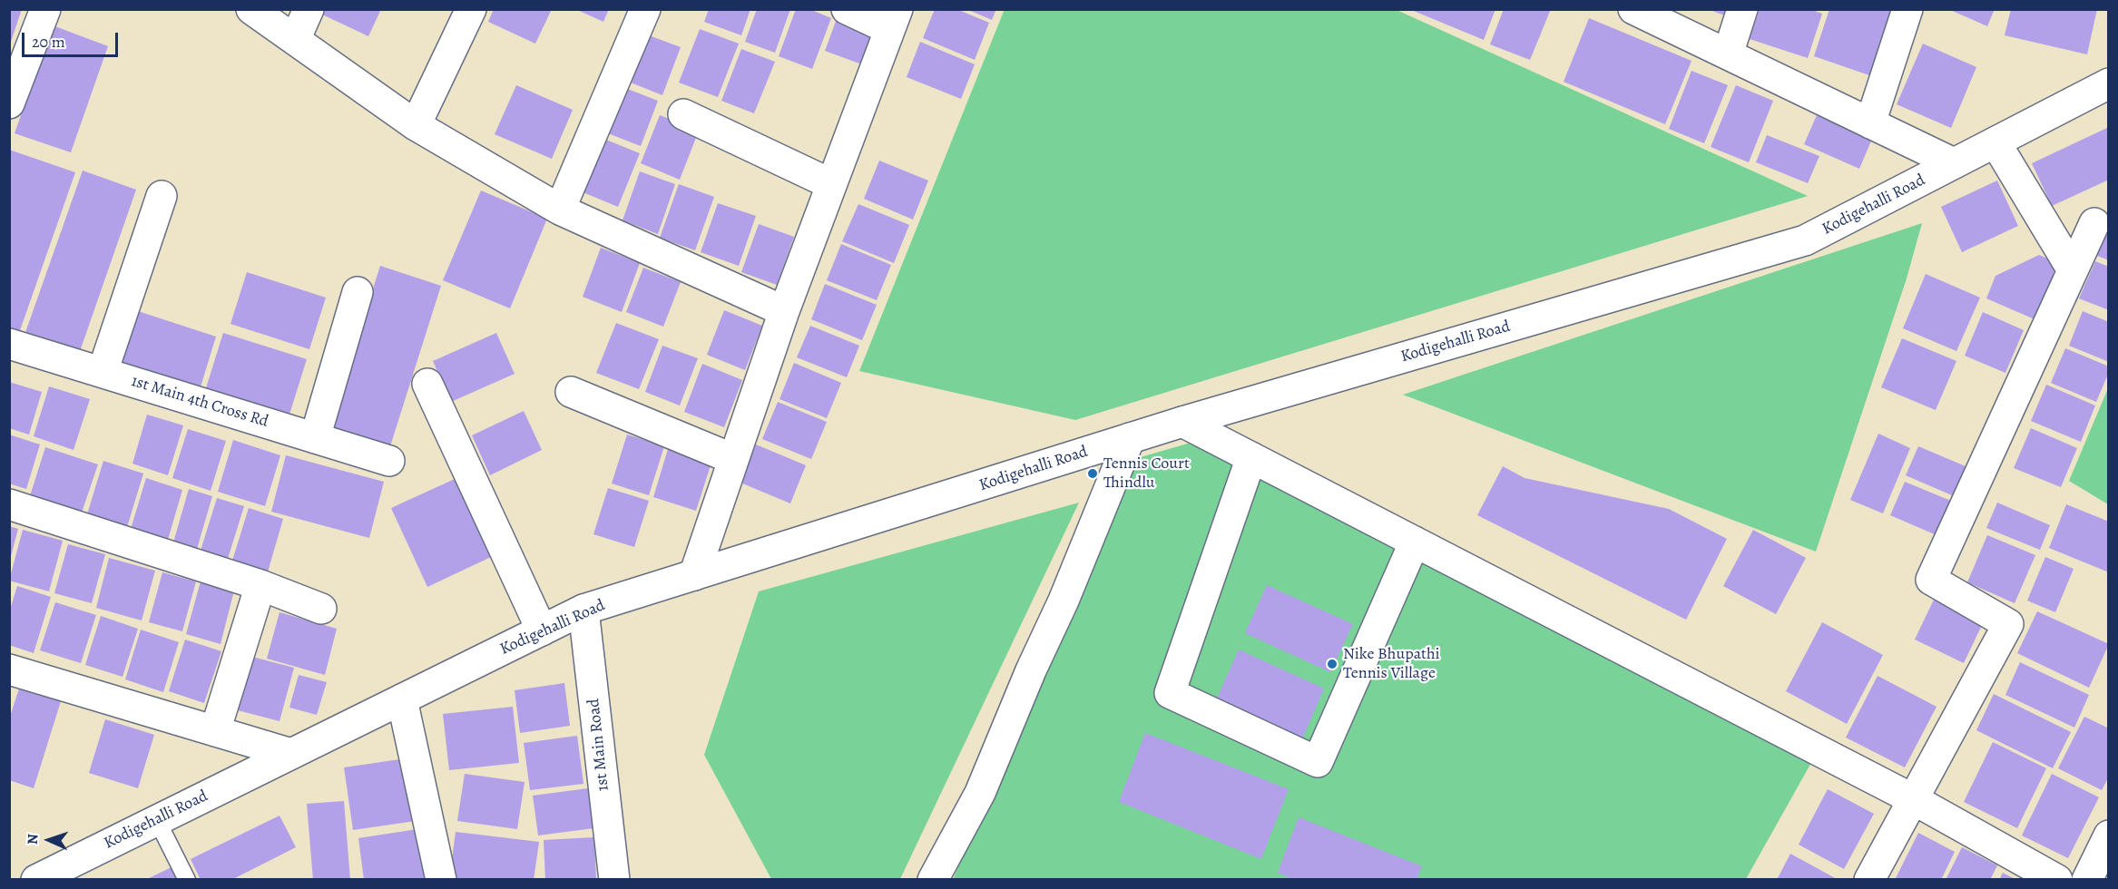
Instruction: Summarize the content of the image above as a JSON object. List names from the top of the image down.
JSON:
{
  "streets": {
    "street": ["Kodigehalli Road", "1st Main 4th Cross Rd", "1st Main Road"]
  },
  "crossings": [
    ["Kodigehalli Road", "1st Main Road"]
  ],
  "places": ["Tennis Court Thindlu", "Nike Bhupathi Tennis Village"],
  "scale_bar": "20 m",
  "north": "left"
}
